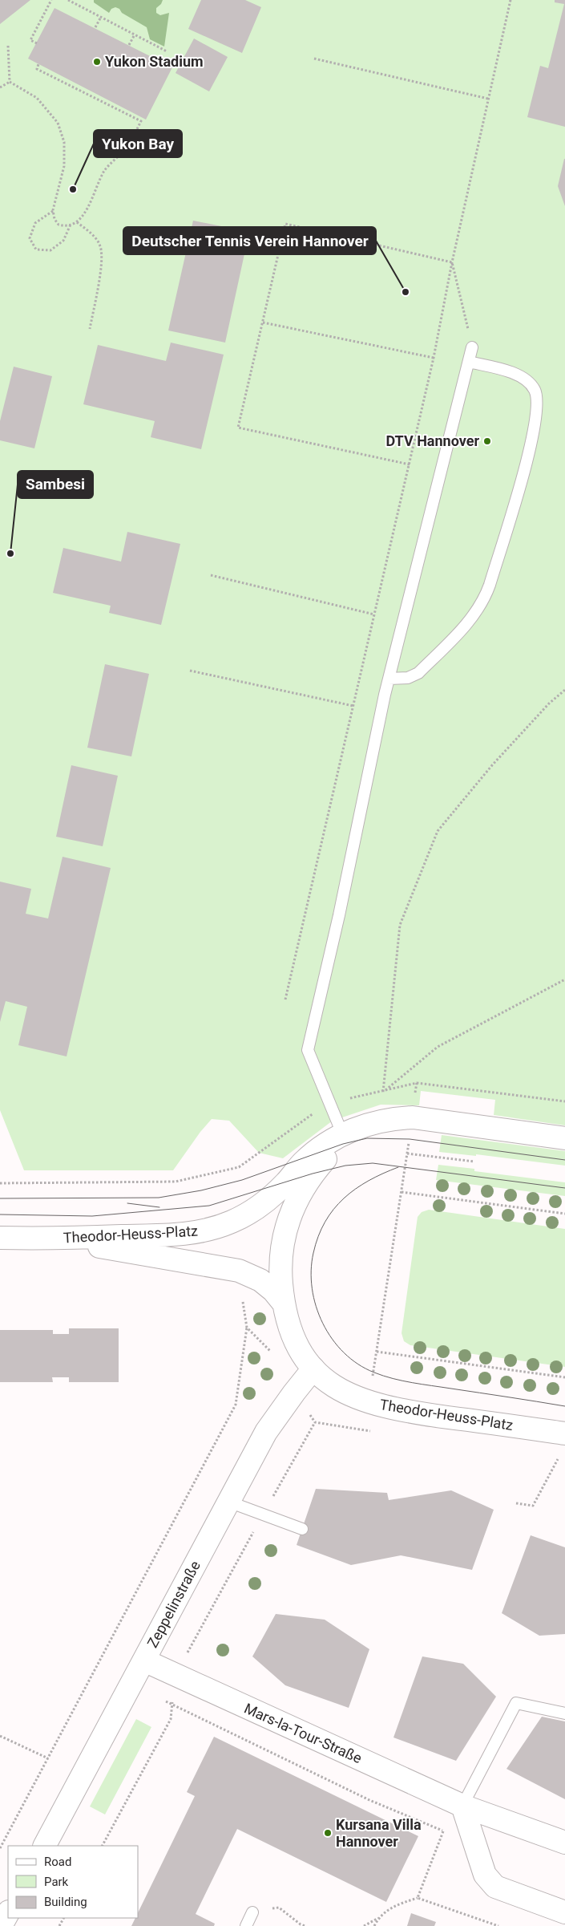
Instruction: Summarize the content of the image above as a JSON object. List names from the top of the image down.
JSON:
{
  "streets": {
    "street": ["Theodor-Heuss-Platz", "Zeppelinstraße", "Mars-la-Tour-Straße"]
  },
  "crossings": [
    ["Theodor-Heuss-Platz", "Zeppelinstraße"],
    ["Zeppelinstraße", "Mars-la-Tour-Straße"]
  ],
  "places": [
    "Yukon Stadium",
    "Yukon Bay",
    "Deutscher Tennis Verein Hannover",
    "DTV Hannover",
    "Sambesi",
    "Kursana Villa Hannover"
  ],
  "legend": ["Road", "Park", "Building"]
}
